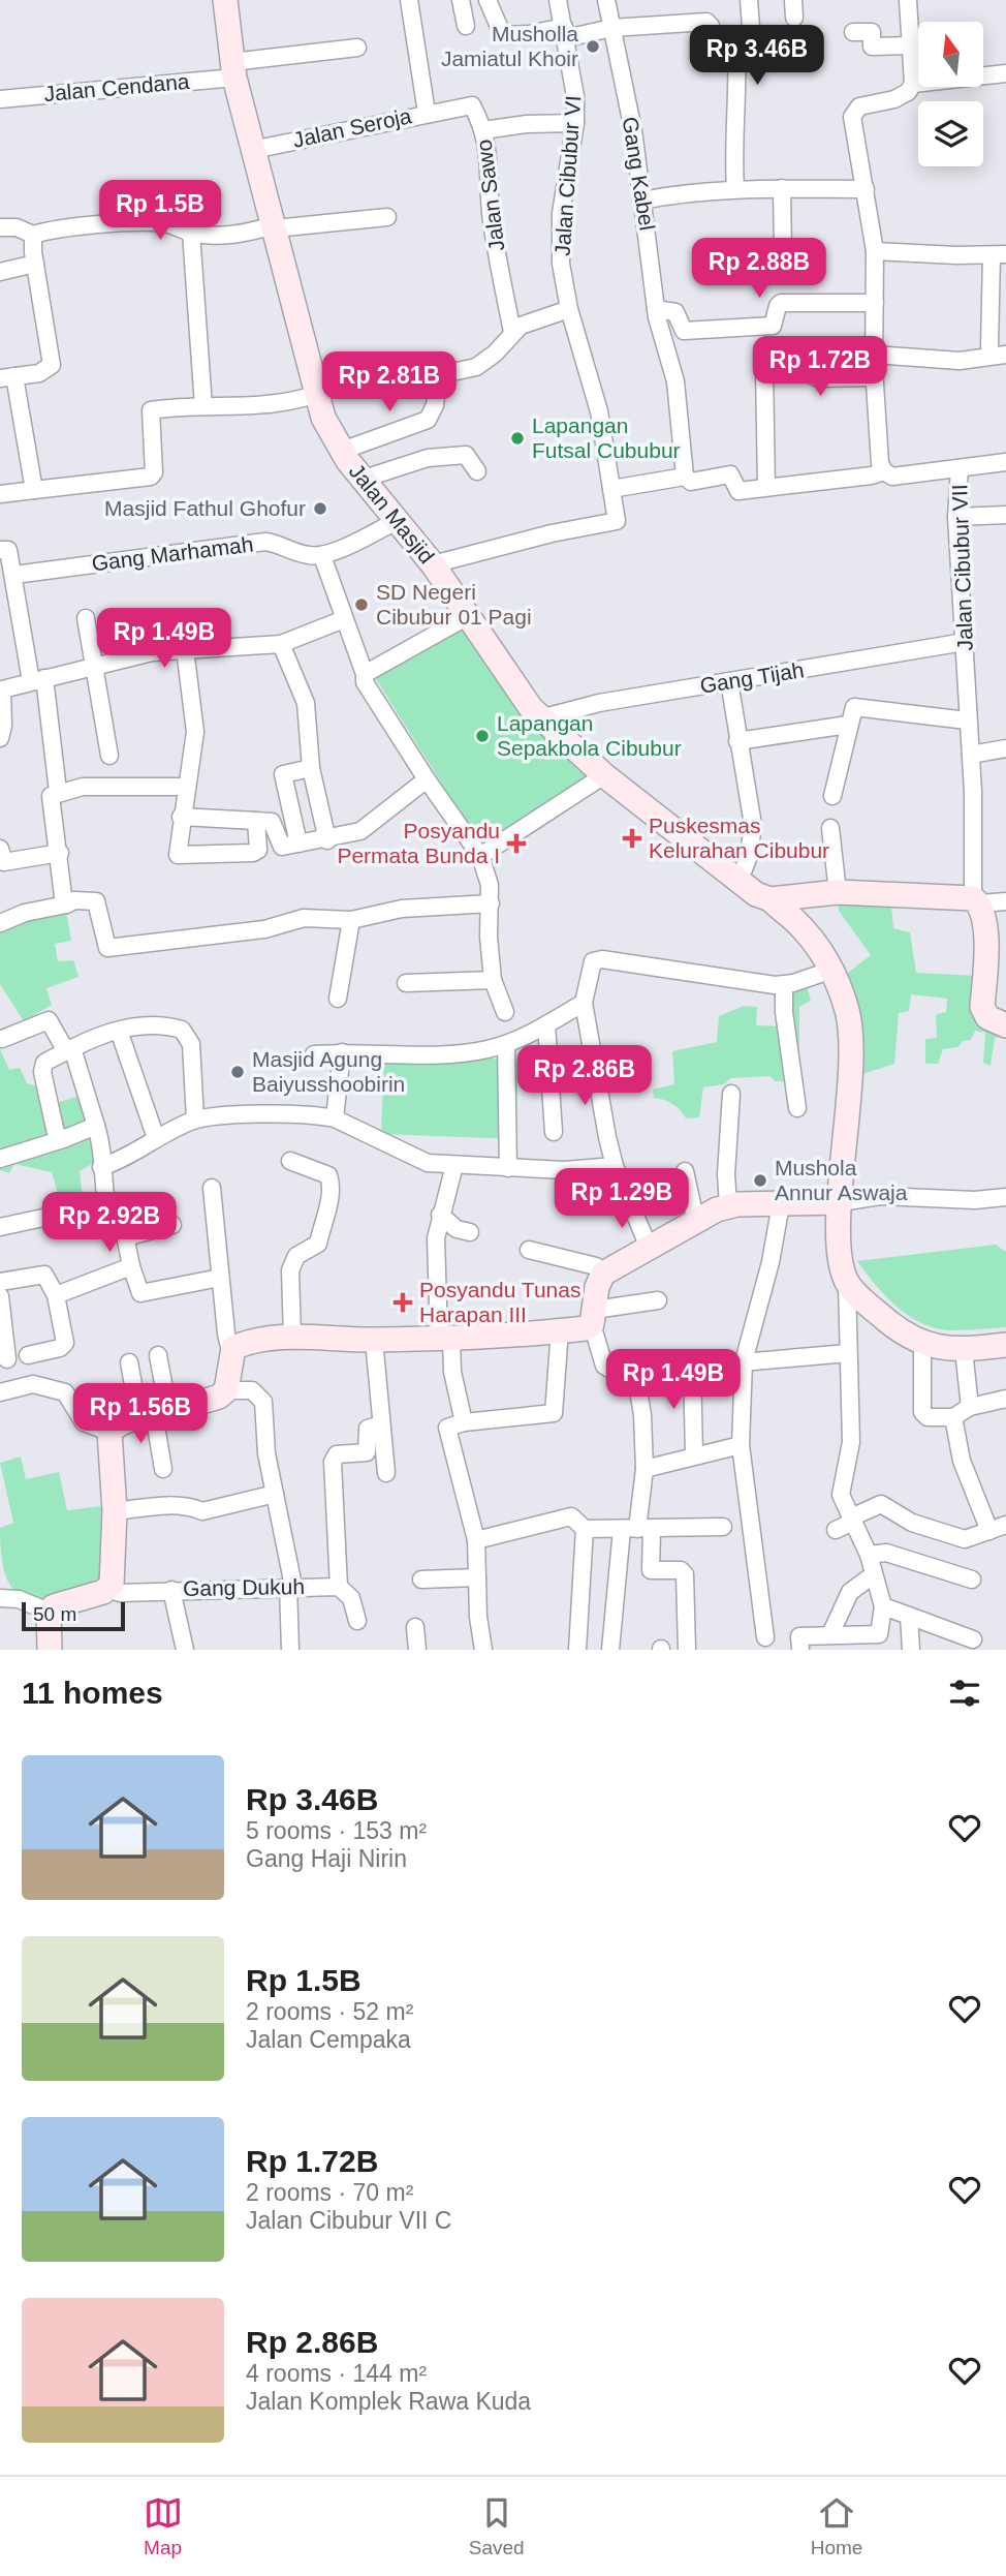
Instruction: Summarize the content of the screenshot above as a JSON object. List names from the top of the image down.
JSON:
{
  "streets": {
    "street": [
      "Jalan Cendana",
      "Jalan Seroja",
      "Gang Kabel",
      "Jalan Cibubur VI",
      "Jalan Sawo",
      "Jalan Masjid",
      "Gang Marhamah",
      "Jalan Cibubur VII",
      "Gang Tijah",
      "Gang Dukuh"
    ]
  },
  "crossings": [
    ["Jalan Cendana", "Jalan Masjid"],
    ["Jalan Seroja", "Jalan Sawo"],
    ["Jalan Seroja", "Jalan Masjid"],
    ["Gang Kabel", "Jalan Cibubur VII"],
    ["Jalan Cibubur VI", "Jalan Masjid"],
    ["Jalan Masjid", "Gang Tijah"],
    ["Jalan Cibubur VII", "Gang Tijah"]
  ],
  "places": {
    "other": [
      "Musholla Jamiatul Khoir",
      "Lapangan Futsal Cububur",
      "Masjid Fathul Ghofur",
      "SD Negeri Cibubur 01 Pagi",
      "Lapangan Sepakbola Cibubur",
      "Masjid Agung Baiyusshoobirin",
      "Mushola Annur Aswaja"
    ],
    "health": ["Puskesmas Kelurahan Cibubur", "Posyandu Permata Bunda I", "Posyandu Tunas Harapan III"]
  },
  "scale_bar": "50 m",
  "north": "top",
  "page": {
    "price": [
      "Rp 3.46B",
      "Rp 1.5B",
      "Rp 2.88B",
      "Rp 1.72B",
      "Rp 2.81B",
      "Rp 1.49B",
      "Rp 2.86B",
      "Rp 1.29B",
      "Rp 2.92B",
      "Rp 1.49B",
      "Rp 1.56B"
    ],
    "scale": "50 m",
    "heading": "11 homes",
    "list": [
      {
        "name": "Rp 3.46B",
        "note": "5 rooms · 153 m² · Gang Haji Nirin"
      },
      {
        "name": "Rp 1.5B",
        "note": "2 rooms · 52 m² · Jalan Cempaka"
      },
      {
        "name": "Rp 1.72B",
        "note": "2 rooms · 70 m² · Jalan Cibubur VII C"
      },
      {
        "name": "Rp 2.86B",
        "note": "4 rooms · 144 m² · Jalan Komplek Rawa Kuda"
      }
    ],
    "tabs": ["Map", "Saved", "Home"]
  }
}
